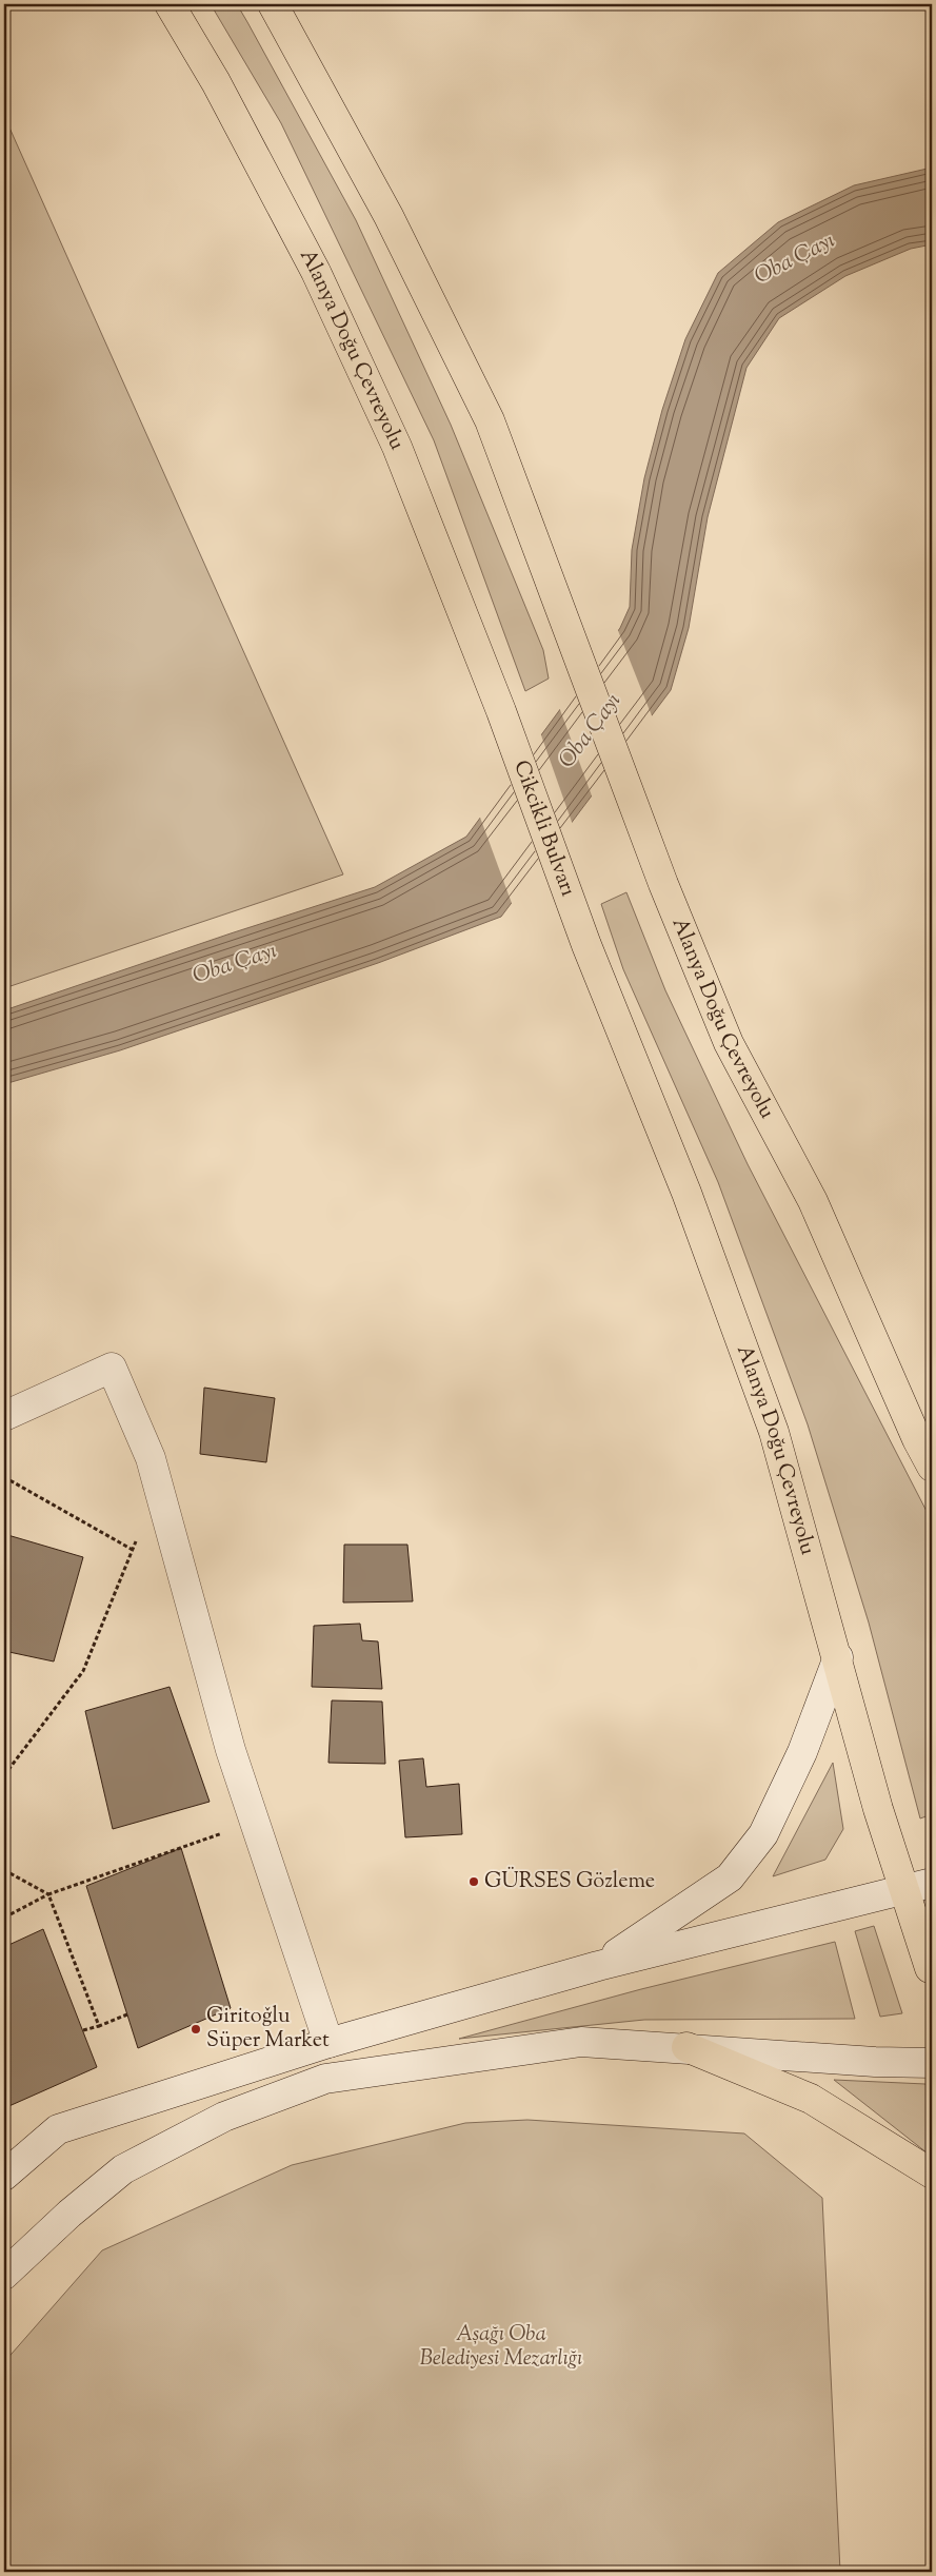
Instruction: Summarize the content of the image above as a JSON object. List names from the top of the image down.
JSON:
{
  "streets": {
    "highway": ["Alanya Doğu Çevreyolu", "Cikcikli Bulvarı"]
  },
  "crossings": [
    ["Alanya Doğu Çevreyolu", "Cikcikli Bulvarı"]
  ],
  "water": ["Oba Çayı"],
  "parks": ["Aşağı Oba Belediyesi Mezarlığı"],
  "places": ["GÜRSES Gözleme", "Giritoǧlu Süper Market"]
}
